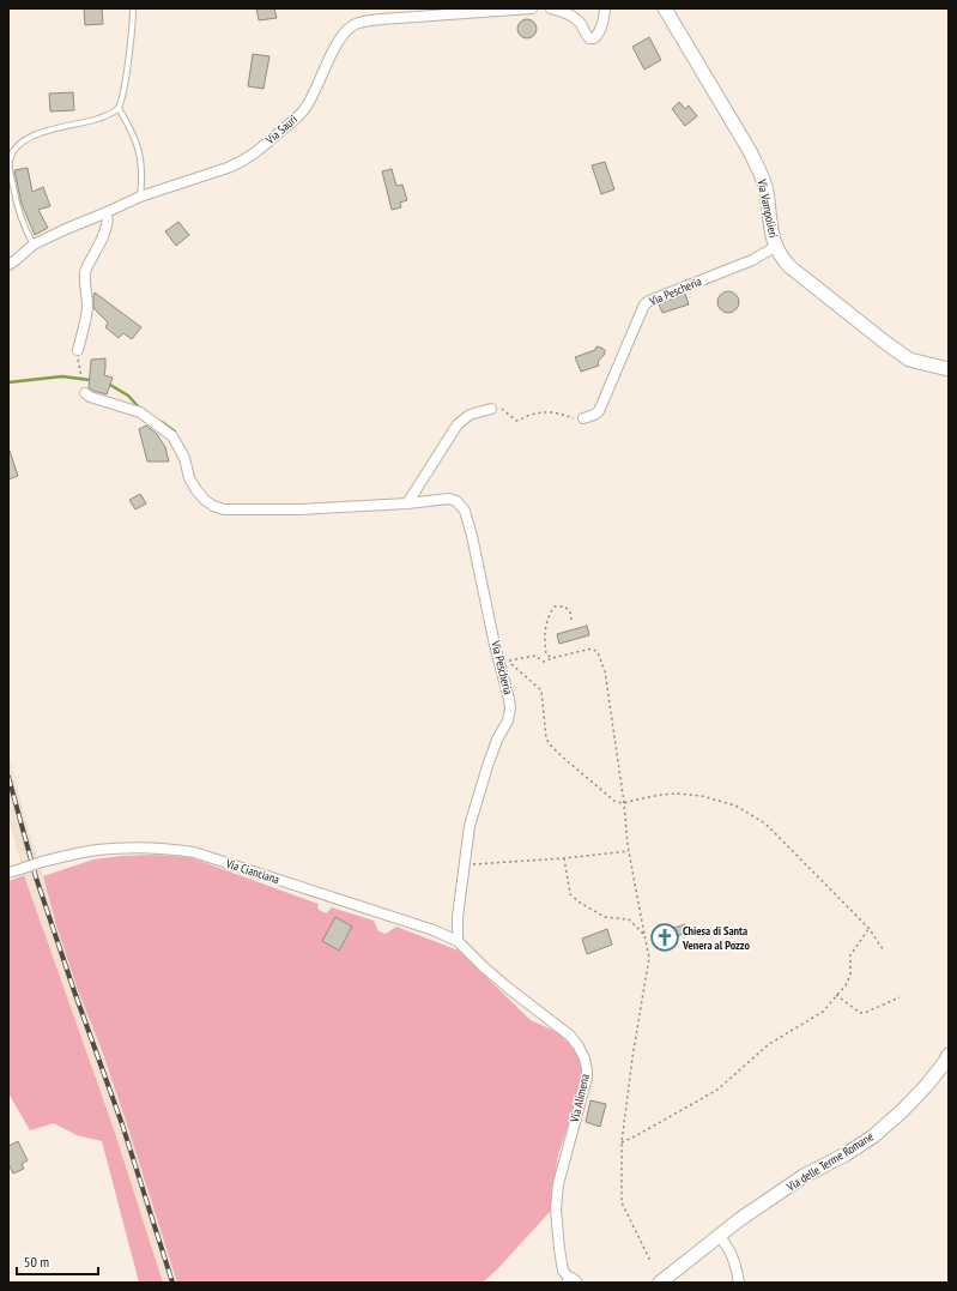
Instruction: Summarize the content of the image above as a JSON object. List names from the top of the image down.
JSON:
{
  "streets": {
    "street": [
      "Via Sauri",
      "Via Vampolieri",
      "Via Pescheria",
      "Via Cianciana",
      "Via Alimena",
      "Via delle Terme Romane"
    ]
  },
  "crossings": [
    ["Via Vampolieri", "Via Pescheria"],
    ["Via Pescheria", "Via Cianciana"],
    ["Via Pescheria", "Via Alimena"],
    ["Via Cianciana", "Via Alimena"]
  ],
  "places": {
    "church": ["Chiesa di Santa Venera al Pozzo"]
  },
  "scale_bar": "50 m"
}
